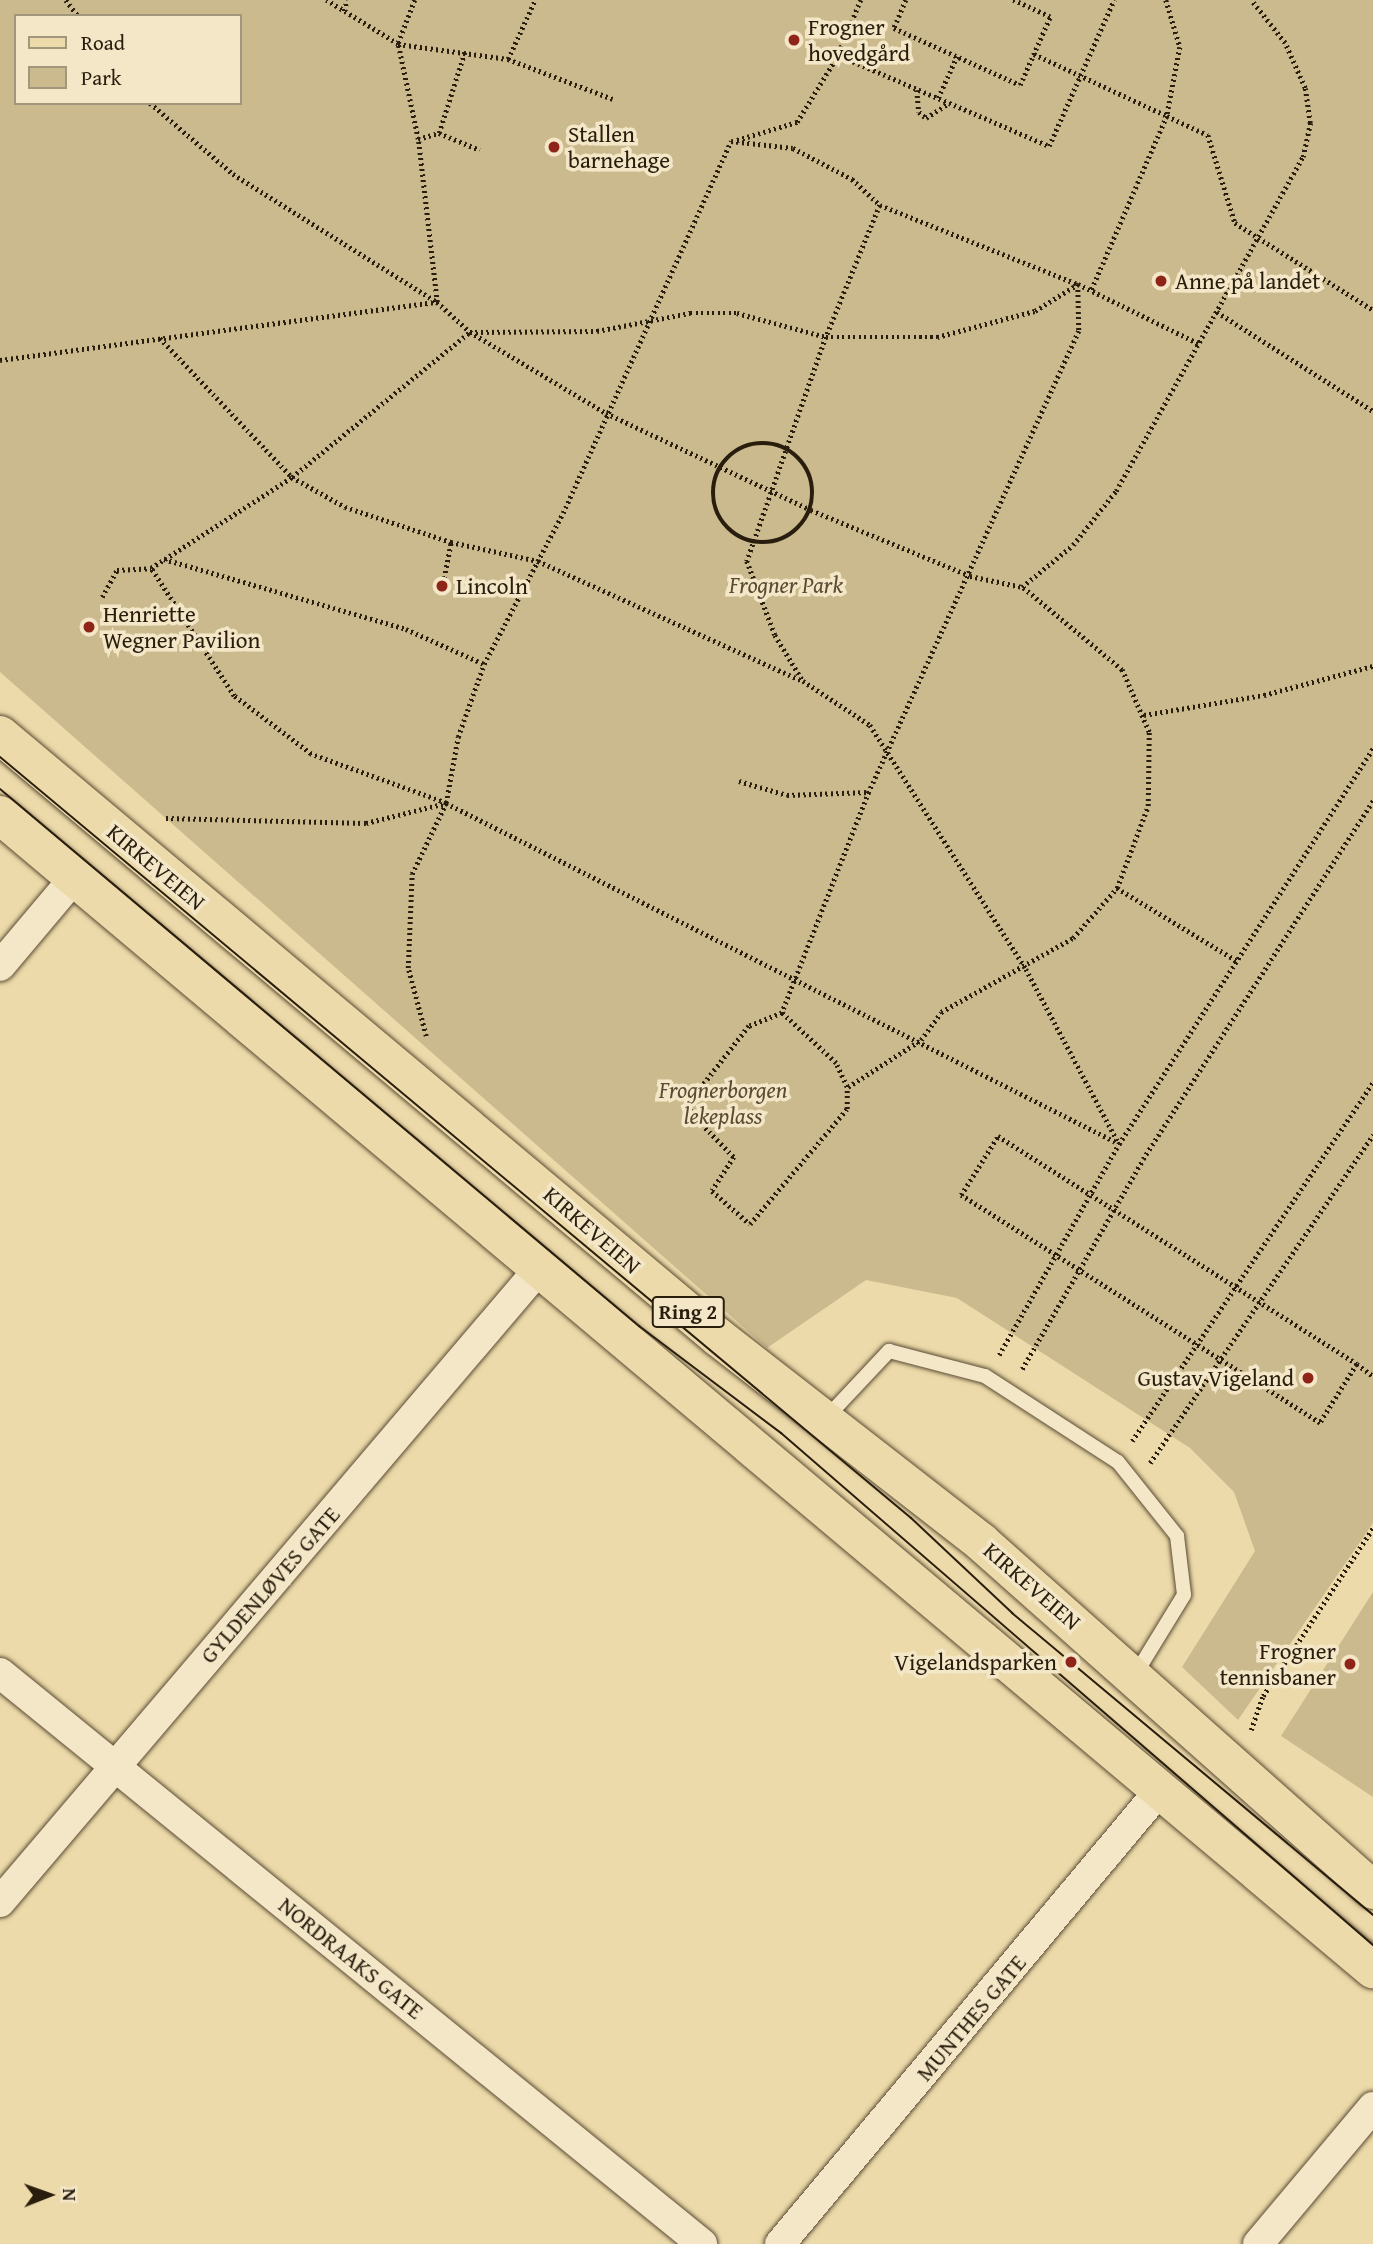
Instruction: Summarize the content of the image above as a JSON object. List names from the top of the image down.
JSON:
{
  "streets": {
    "main road": ["KIRKEVEIEN", "Ring 2"],
    "street": ["GYLDENLØVES GATE", "NORDRAAKS GATE", "MUNTHES GATE"]
  },
  "crossings": [
    ["Ring 2", "GYLDENLØVES GATE"],
    ["Ring 2", "MUNTHES GATE"],
    ["GYLDENLØVES GATE", "NORDRAAKS GATE"]
  ],
  "parks": ["Frogner Park", "Frognerborgen lekeplass"],
  "places": [
    "Frogner hovedgård",
    "Stallen barnehage",
    "Anne på landet",
    "Lincoln",
    "Henriette Wegner Pavilion",
    "Gustav Vigeland",
    "Vigelandsparken",
    "Frogner tennisbaner"
  ],
  "legend": ["Road", "Park"],
  "north": "right"
}
